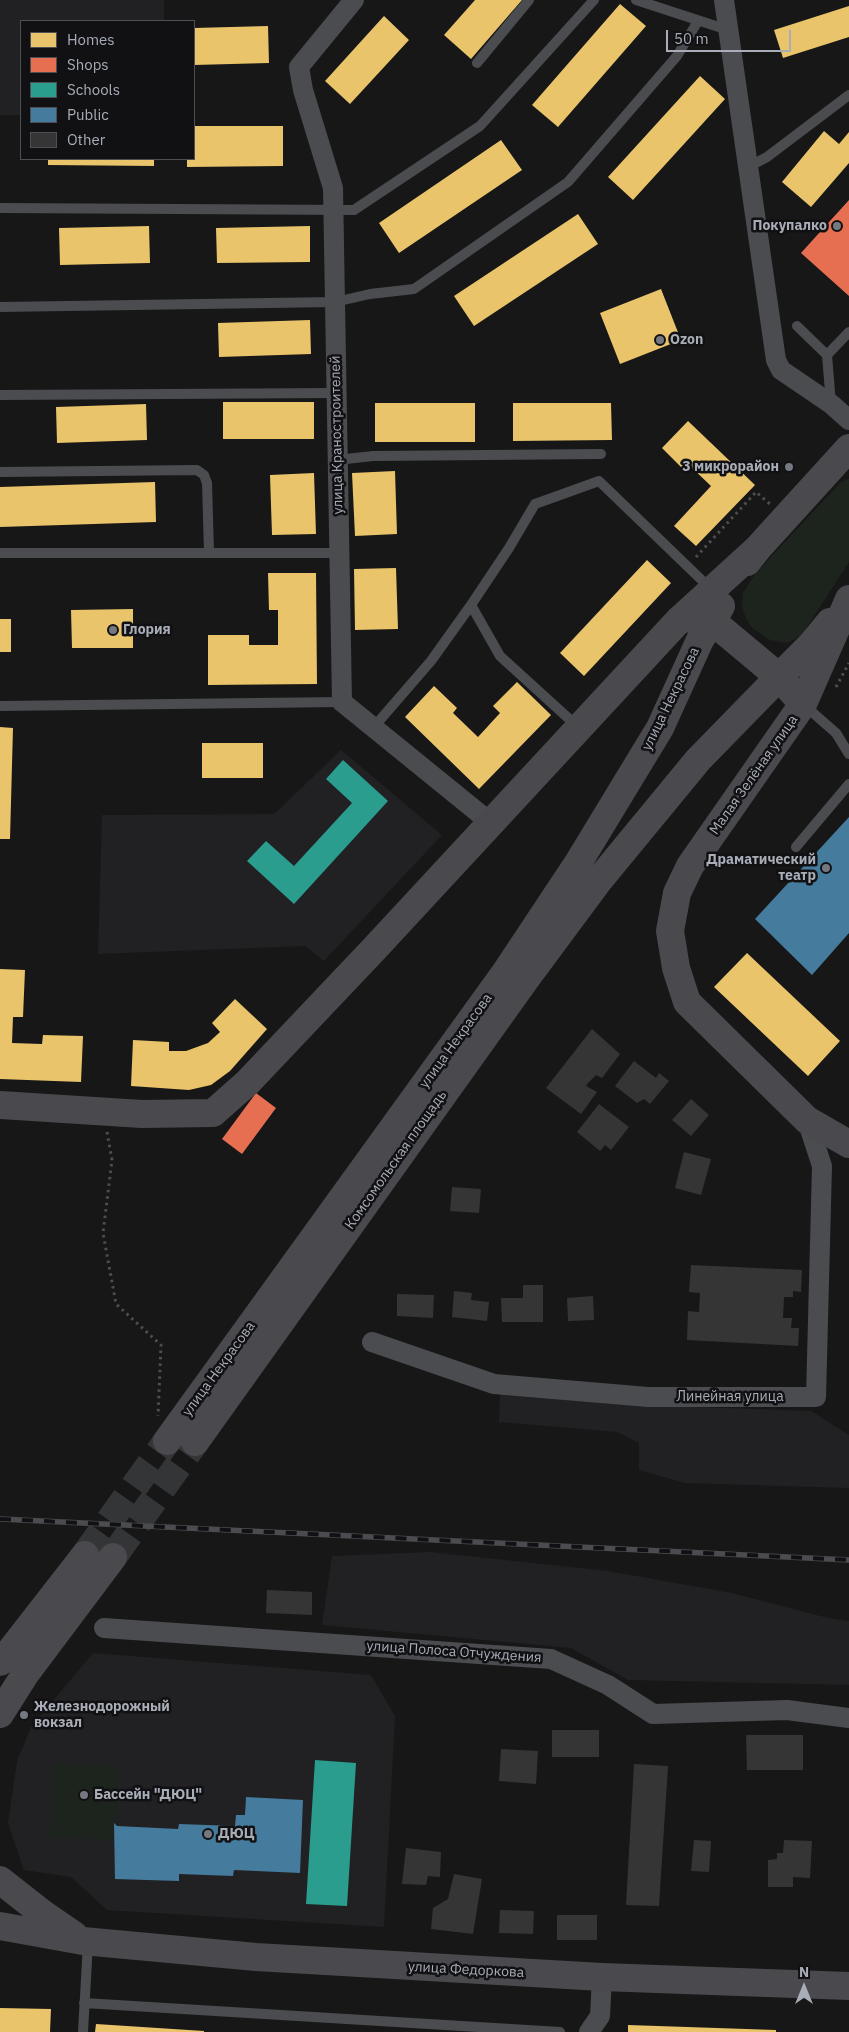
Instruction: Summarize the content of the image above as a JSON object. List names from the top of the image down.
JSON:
{
  "streets": {
    "street": [
      "улица Краностроителей",
      "улица Некрасова",
      "Малая Зелёная улица",
      "Комсомольская площадь",
      "Линейная улица",
      "улица Полоса Отчуждения",
      "улица Федоркова"
    ]
  },
  "crossings": [
    ["Малая Зелёная улица", "Линейная улица"]
  ],
  "places": [
    "Покупалко",
    "Ozon",
    "3 микрорайон",
    "Глория",
    "Драматический театр",
    "Железнодорожный вокзал",
    "Бассейн \"ДЮЦ\"",
    "ДЮЦ"
  ],
  "legend": [
    "Homes",
    "Shops",
    "Schools",
    "Public",
    "Other"
  ],
  "scale_bar": "50 m",
  "north": "top"
}
